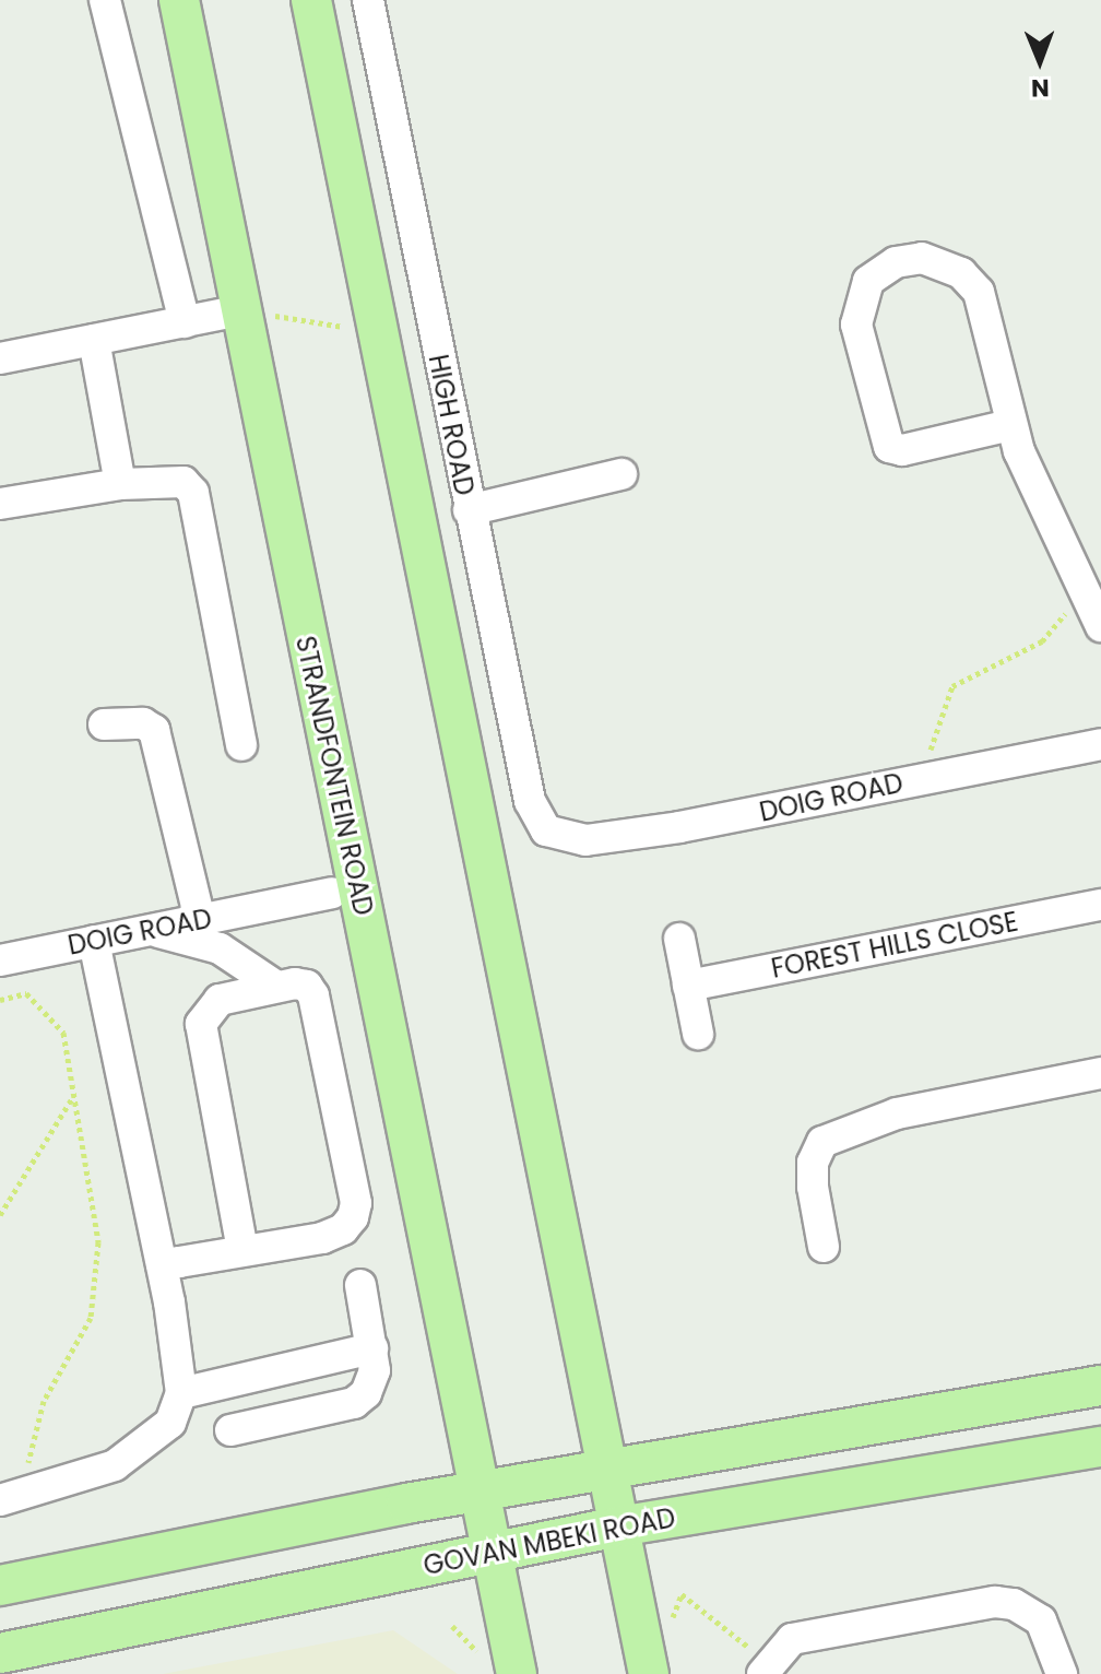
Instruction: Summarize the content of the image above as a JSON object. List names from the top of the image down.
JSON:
{
  "streets": {
    "main road": ["STRANDFONTEIN ROAD", "GOVAN MBEKI ROAD"],
    "street": ["HIGH ROAD", "DOIG ROAD", "FOREST HILLS CLOSE"]
  },
  "crossings": [
    ["HIGH ROAD", "DOIG ROAD"],
    ["STRANDFONTEIN ROAD", "GOVAN MBEKI ROAD"]
  ],
  "north": "bottom"
}
